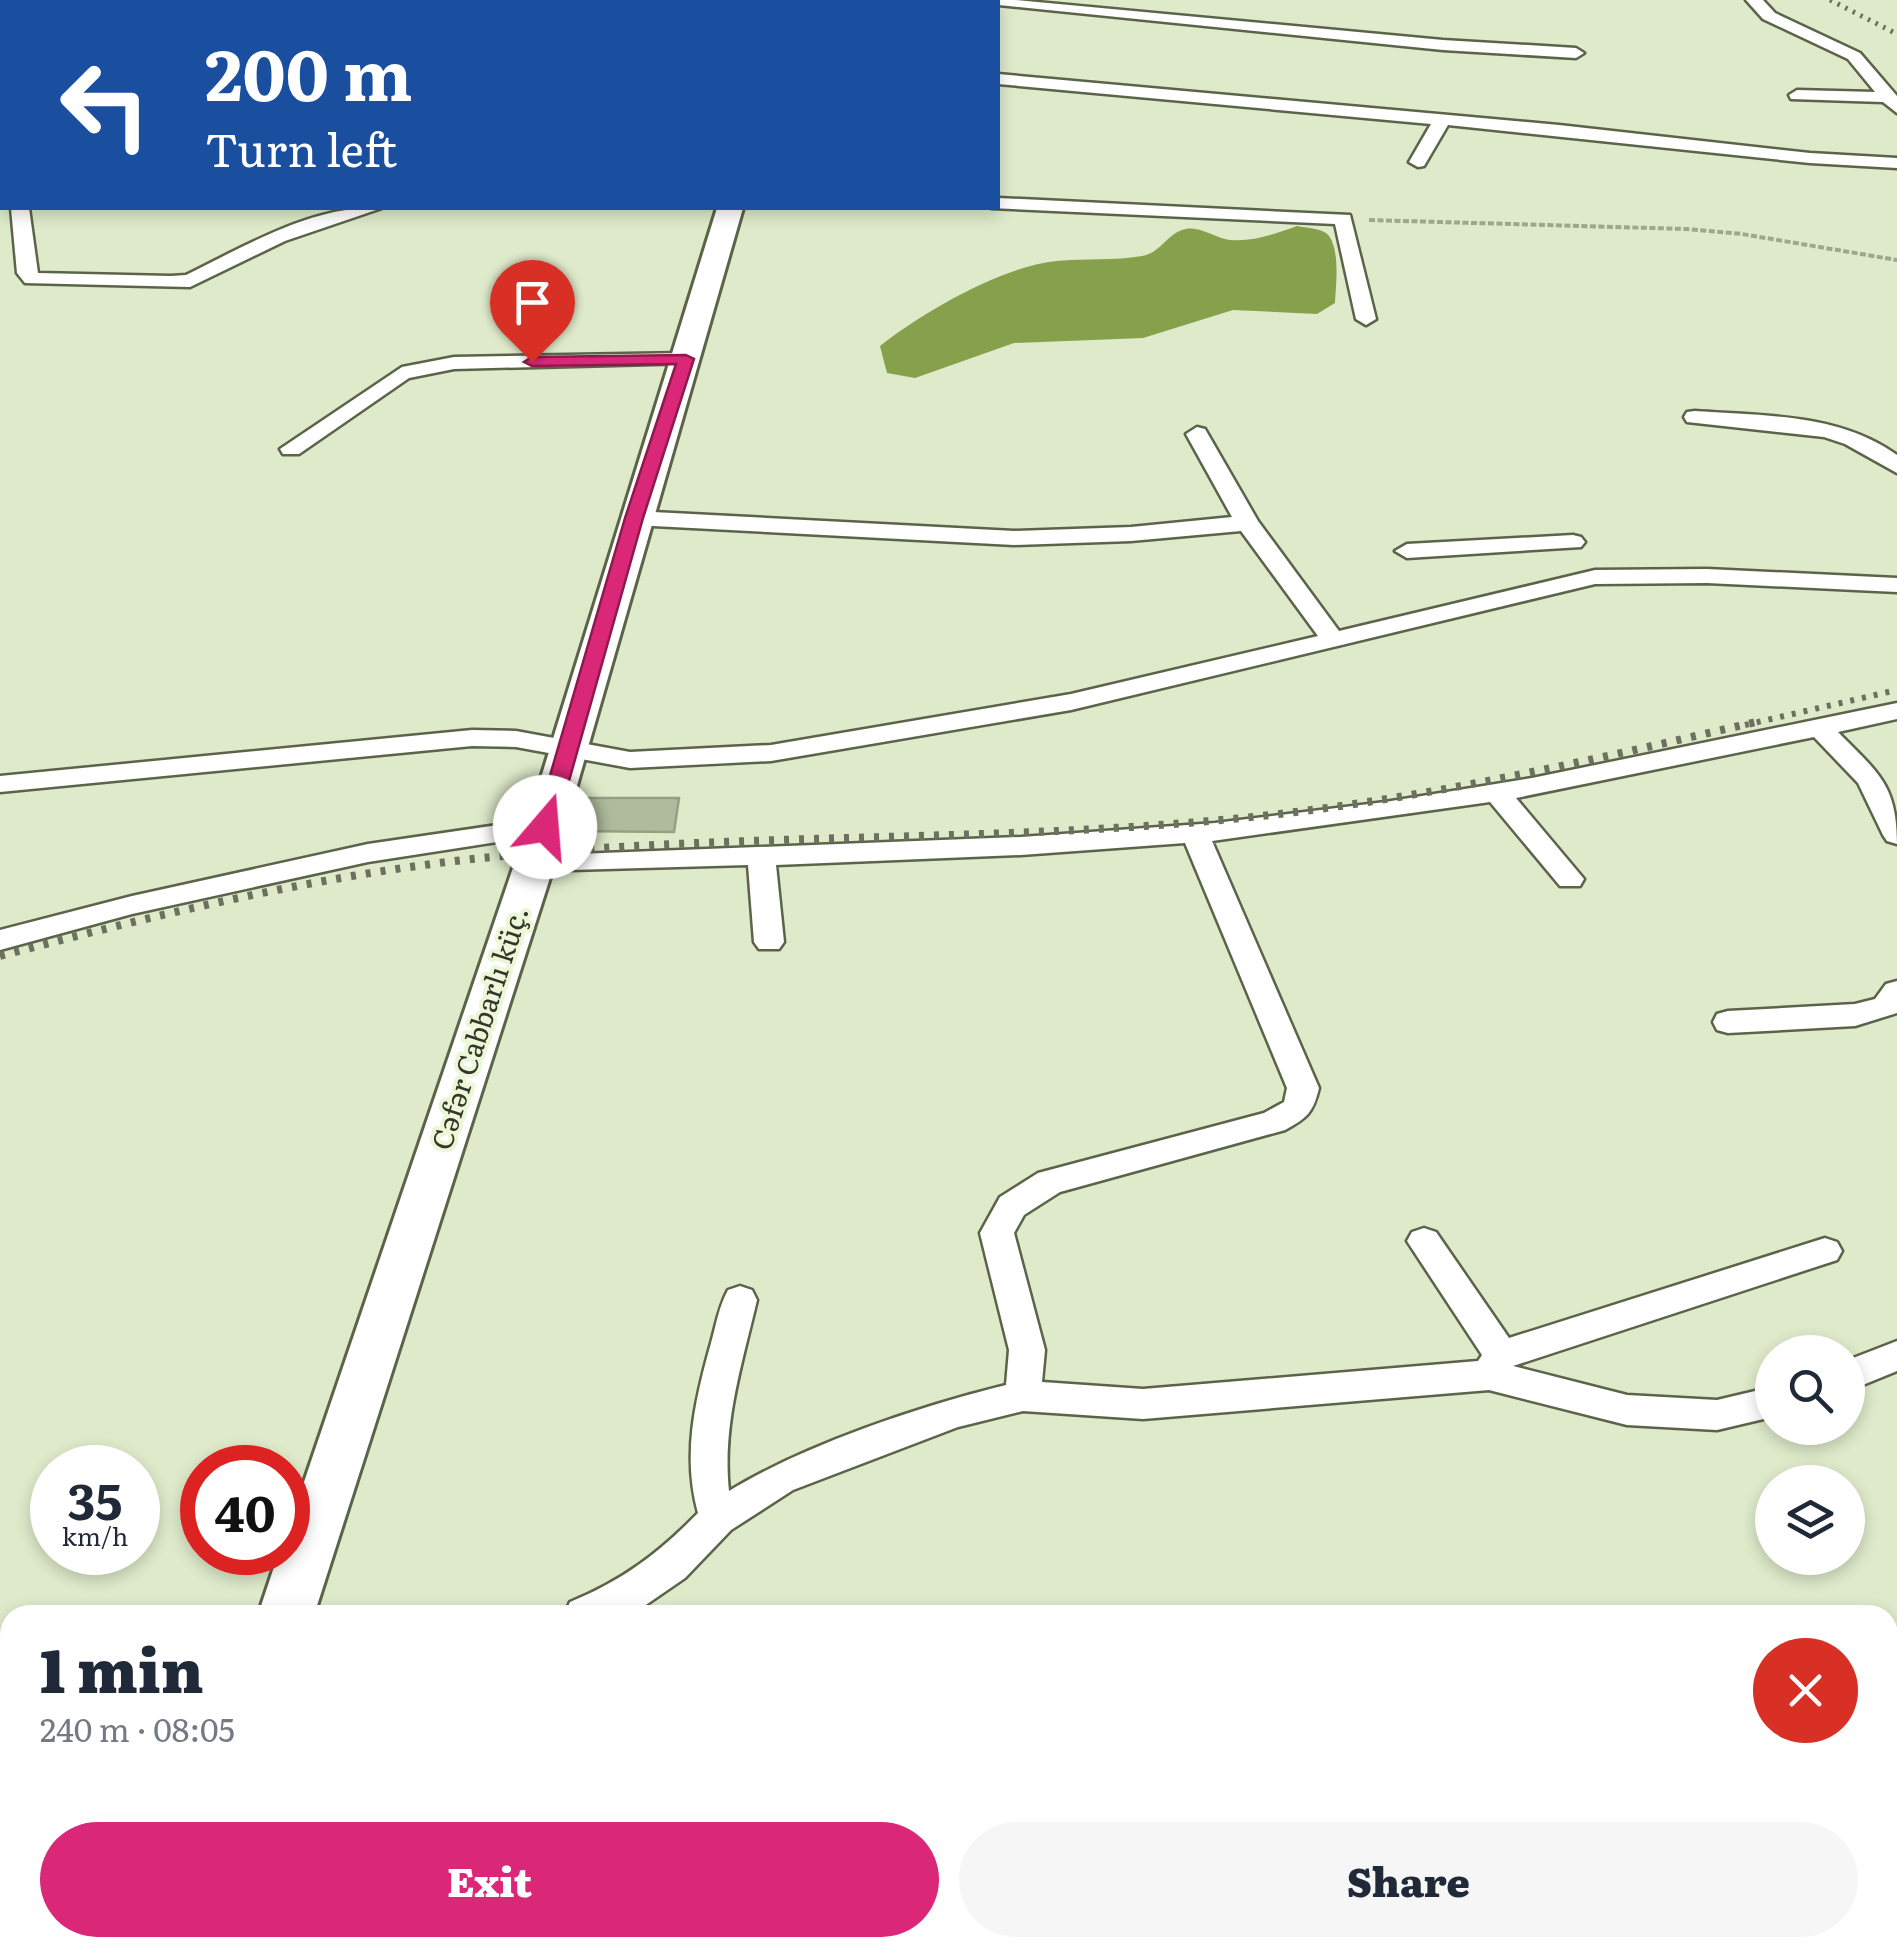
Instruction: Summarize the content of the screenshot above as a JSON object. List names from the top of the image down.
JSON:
{
  "streets": {
    "street": ["Cəfər Cabbarlı küç."]
  },
  "page": {
    "turn": ["200 m", "Turn left"],
    "speed": "35 km/h",
    "limit": "40",
    "heading": ["1 min", "240 m · 08:05"],
    "buttons": ["Exit", "Share"]
  }
}
